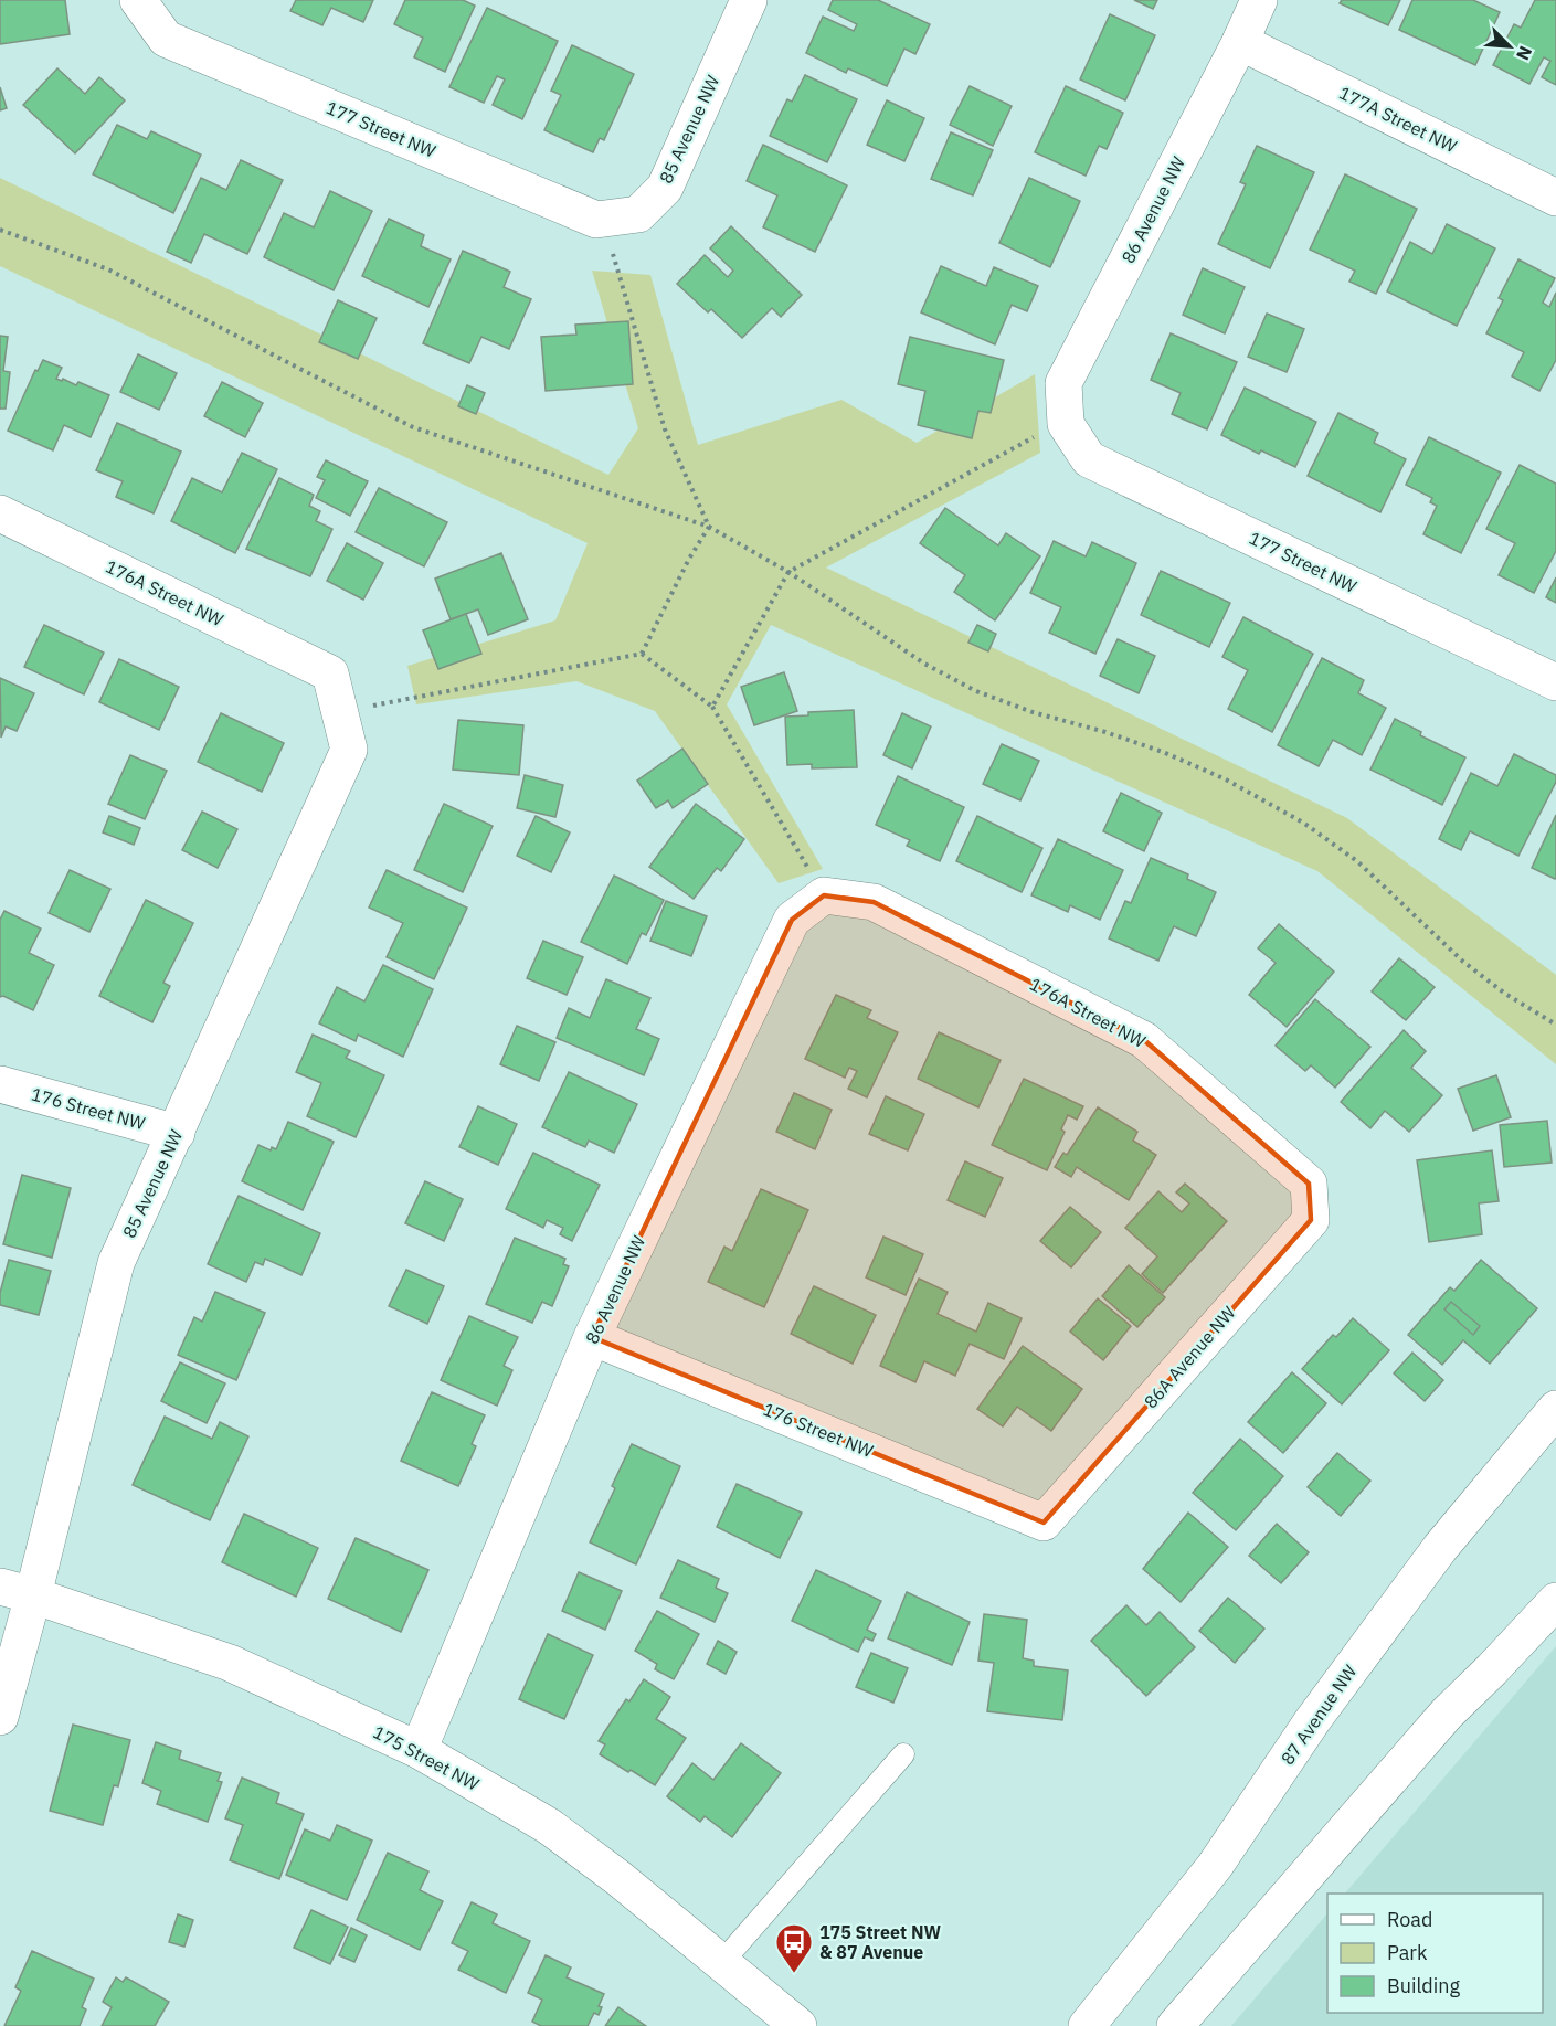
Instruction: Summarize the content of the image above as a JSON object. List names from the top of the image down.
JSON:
{
  "streets": {
    "street": [
      "177A Street NW",
      "177 Street NW",
      "85 Avenue NW",
      "86 Avenue NW",
      "176A Street NW",
      "176 Street NW",
      "86A Avenue NW",
      "87 Avenue NW",
      "175 Street NW"
    ]
  },
  "crossings": [
    ["177A Street NW", "86 Avenue NW"],
    ["177 Street NW", "85 Avenue NW"],
    ["177 Street NW", "86 Avenue NW"],
    ["85 Avenue NW", "176A Street NW"],
    ["85 Avenue NW", "176 Street NW"],
    ["85 Avenue NW", "175 Street NW"],
    ["86 Avenue NW", "176A Street NW"],
    ["86 Avenue NW", "176 Street NW"],
    ["86 Avenue NW", "175 Street NW"],
    ["176A Street NW", "86A Avenue NW"],
    ["176 Street NW", "86A Avenue NW"]
  ],
  "places": {
    "bus stop": ["175 Street NW & 87 Avenue"]
  },
  "legend": ["Road", "Park", "Building"],
  "north": "bottom right"
}
